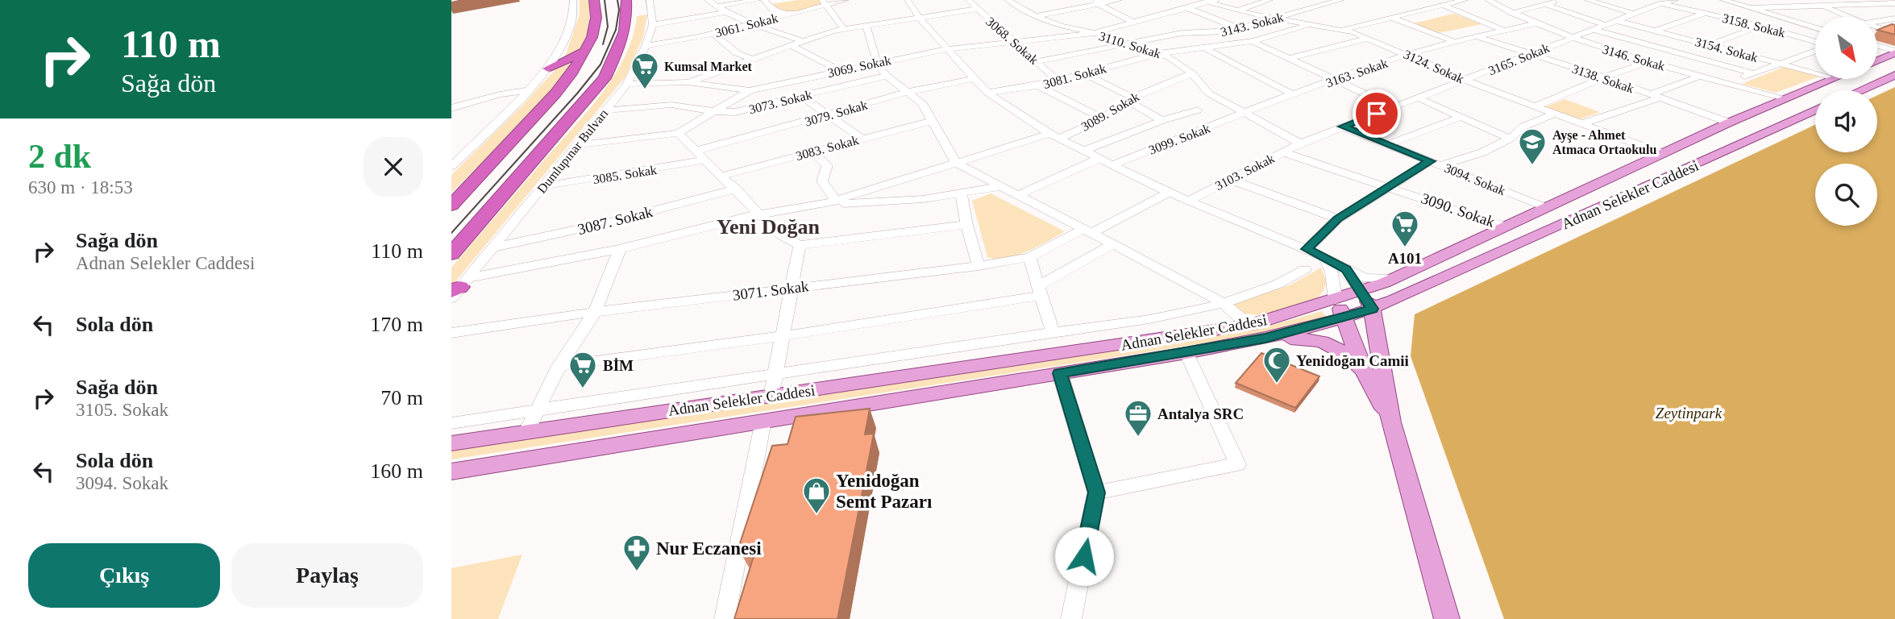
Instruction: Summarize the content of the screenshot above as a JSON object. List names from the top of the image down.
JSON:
{
  "streets": {
    "highway": ["Dumlupınar Bulvarı"],
    "main road": ["Adnan Selekler Caddesi"],
    "street": [
      "3143. Sokak",
      "3061. Sokak",
      "3158. Sokak",
      "3068. Sokak",
      "3110. Sokak",
      "3154. Sokak",
      "3146. Sokak",
      "3165. Sokak",
      "3069. Sokak",
      "3124. Sokak",
      "3163. Sokak",
      "3081. Sokak",
      "3138. Sokak",
      "3073. Sokak",
      "3089. Sokak",
      "3079. Sokak",
      "3099. Sokak",
      "3083. Sokak",
      "3103. Sokak",
      "3085. Sokak",
      "3094. Sokak",
      "3090. Sokak",
      "3087. Sokak",
      "3071. Sokak"
    ]
  },
  "crossings": [
    ["3143. Sokak", "3068. Sokak"],
    ["3143. Sokak", "3110. Sokak"],
    ["3143. Sokak", "3124. Sokak"],
    ["3061. Sokak", "Dumlupınar Bulvarı"],
    ["3158. Sokak", "3165. Sokak"],
    ["3068. Sokak", "3069. Sokak"],
    ["3068. Sokak", "3081. Sokak"],
    ["3110. Sokak", "3165. Sokak"],
    ["3110. Sokak", "3069. Sokak"],
    ["3110. Sokak", "3163. Sokak"],
    ["3110. Sokak", "3081. Sokak"],
    ["3110. Sokak", "3089. Sokak"],
    ["3110. Sokak", "3099. Sokak"],
    ["3110. Sokak", "3103. Sokak"],
    ["3154. Sokak", "3165. Sokak"],
    ["3146. Sokak", "3165. Sokak"],
    ["3146. Sokak", "3163. Sokak"],
    ["3146. Sokak", "Adnan Selekler Caddesi"],
    ["3165. Sokak", "3124. Sokak"],
    ["3165. Sokak", "3138. Sokak"],
    ["3165. Sokak", "3103. Sokak"],
    ["3165. Sokak", "3094. Sokak"],
    ["3069. Sokak", "Dumlupınar Bulvarı"],
    ["3124. Sokak", "3163. Sokak"],
    ["3124. Sokak", "3081. Sokak"],
    ["3124. Sokak", "Adnan Selekler Caddesi"],
    ["3163. Sokak", "3138. Sokak"],
    ["3163. Sokak", "3099. Sokak"],
    ["3138. Sokak", "Adnan Selekler Caddesi"],
    ["3073. Sokak", "Dumlupınar Bulvarı"],
    ["Dumlupınar Bulvarı", "3085. Sokak"],
    ["Dumlupınar Bulvarı", "3087. Sokak"],
    ["3103. Sokak", "3090. Sokak"],
    ["3094. Sokak", "Adnan Selekler Caddesi"],
    ["Adnan Selekler Caddesi", "3090. Sokak"]
  ],
  "districts": ["Yeni Doğan"],
  "parks": ["Zeytinpark"],
  "places": {
    "supermarket": ["Kumsal Market", "A101", "BİM"],
    "school or university": ["Ayşe - Ahmet Atmaca Ortaokulu"],
    "mosque": ["Yenidoğan Camii"],
    "office": ["Antalya SRC"],
    "shop": ["Yenidoğan Semt Pazarı"],
    "pharmacy": ["Nur Eczanesi"]
  },
  "north": "bottom right",
  "page": {
    "turn": ["110 m", "Sağa dön"],
    "heading": ["2 dk", "630 m · 18:53"],
    "list": [
      {
        "name": "Sağa dön",
        "note": "Adnan Selekler Caddesi",
        "value": "110 m"
      },
      {
        "name": "Sola dön",
        "value": "170 m"
      },
      {
        "name": "Sağa dön",
        "note": "3105. Sokak",
        "value": "70 m"
      },
      {
        "name": "Sola dön",
        "note": "3094. Sokak",
        "value": "160 m"
      }
    ],
    "buttons": ["Çıkış", "Paylaş"]
  }
}
